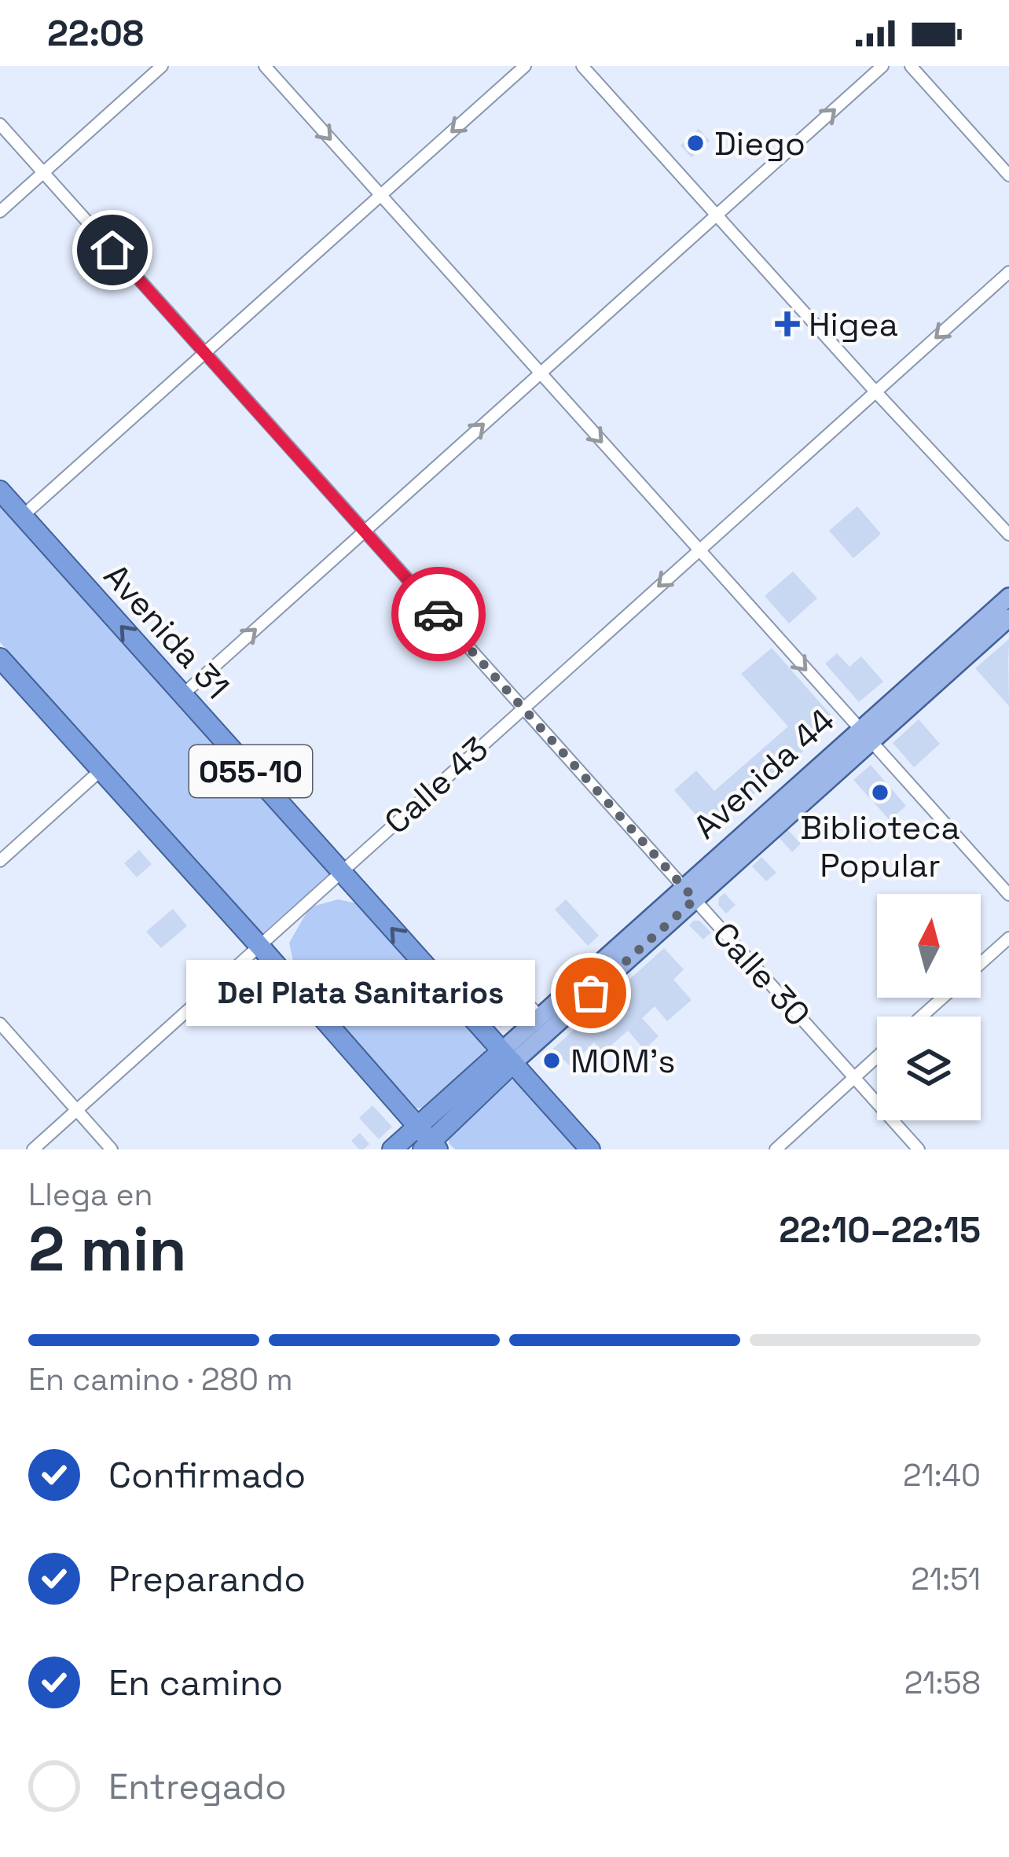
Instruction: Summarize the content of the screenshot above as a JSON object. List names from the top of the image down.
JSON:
{
  "streets": {
    "highway": ["Avenida 31", "055-10", "Avenida 44"],
    "street": ["Calle 43", "Calle 30"]
  },
  "crossings": [
    ["Avenida 31", "Avenida 44"],
    ["Avenida 31", "Calle 43"],
    ["055-10", "Avenida 44"],
    ["055-10", "Calle 43"],
    ["Avenida 44", "Calle 30"],
    ["Calle 43", "Calle 30"]
  ],
  "places": {
    "other": [
      "Diego",
      "Biblioteca Popular",
      "Del Plata Sanitarios",
      "MOM's"
    ],
    "health": ["Higea"]
  },
  "north": "top",
  "page": {
    "status": "22:08",
    "bubble": "Del Plata Sanitarios",
    "heading": ["2 min", "Llega en", "22:10–22:15"],
    "bar": "En camino · 280 m",
    "list": [
      ["Confirmado", "21:40"],
      ["Preparando", "21:51"],
      ["En camino", "21:58"],
      "Entregado"
    ]
  }
}
